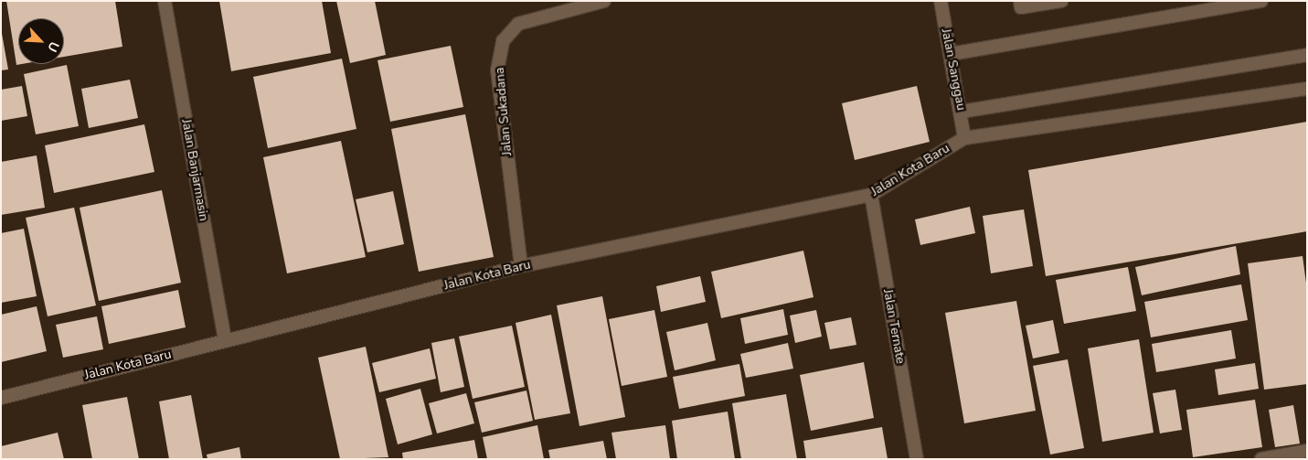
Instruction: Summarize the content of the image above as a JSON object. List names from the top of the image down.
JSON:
{
  "streets": {
    "street": [
      "Jalan Sanggau",
      "Jalan Sukadana",
      "Jalan Banjarmasin",
      "Jalan Kota Baru",
      "Jalan Ternate"
    ]
  },
  "crossings": [
    ["Jalan Sanggau", "Jalan Kota Baru"],
    ["Jalan Sukadana", "Jalan Kota Baru"],
    ["Jalan Banjarmasin", "Jalan Kota Baru"],
    ["Jalan Kota Baru", "Jalan Ternate"]
  ],
  "north": "bottom right"
}
